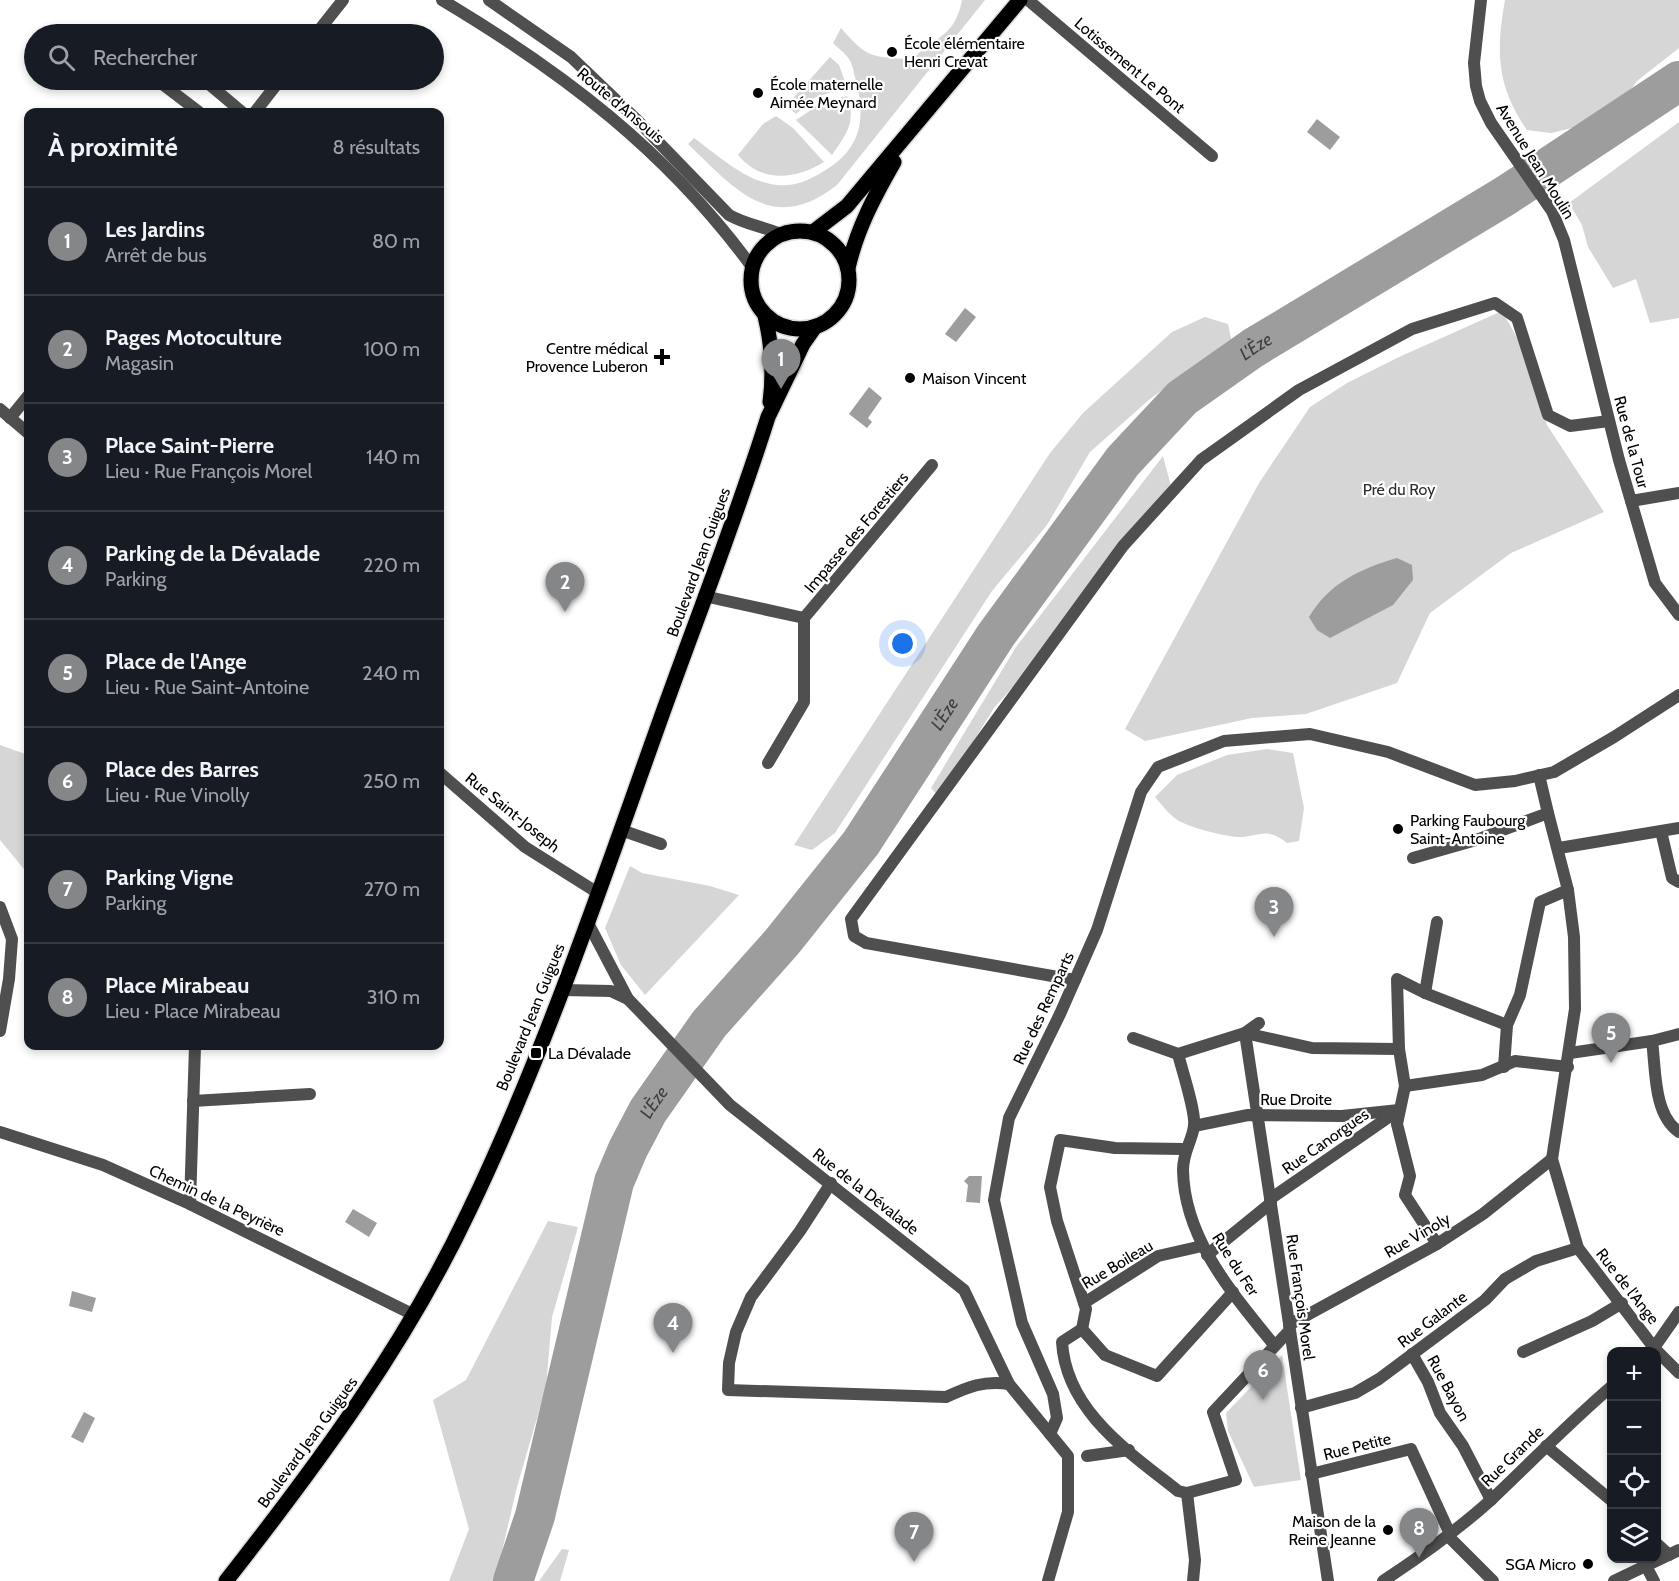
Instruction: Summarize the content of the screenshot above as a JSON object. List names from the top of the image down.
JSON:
{
  "streets": {
    "main road": ["Boulevard Jean Guigues"],
    "street": [
      "Lotissement Le Pont",
      "Route d'Ansouis",
      "Avenue Jean Moulin",
      "Rue de la Tour",
      "Impasse des Forestiers",
      "Rue Saint-Joseph",
      "Rue des Remparts",
      "Rue Droite",
      "Rue Canorgues",
      "Rue de la Dévalade",
      "Chemin de la Peyrière",
      "Rue Vinoly",
      "Rue Boileau",
      "Rue du Fer",
      "Rue de l'Ange",
      "Rue François Morel",
      "Rue Galante",
      "Rue Bayon",
      "Rue Petite",
      "Rue Grande"
    ]
  },
  "crossings": [
    ["Route d'Ansouis", "Boulevard Jean Guigues"],
    ["Avenue Jean Moulin", "Rue de la Tour"],
    ["Impasse des Forestiers", "Boulevard Jean Guigues"],
    ["Boulevard Jean Guigues", "Rue Saint-Joseph"],
    ["Boulevard Jean Guigues", "Rue de la Dévalade"],
    ["Boulevard Jean Guigues", "Chemin de la Peyrière"],
    ["Rue des Remparts", "Rue de la Dévalade"],
    ["Rue des Remparts", "Rue de l'Ange"],
    ["Rue Droite", "Rue Canorgues"],
    ["Rue Droite", "Rue du Fer"],
    ["Rue Droite", "Rue François Morel"],
    ["Rue Canorgues", "Rue Boileau"],
    ["Rue Canorgues", "Rue du Fer"],
    ["Rue Canorgues", "Rue François Morel"],
    ["Rue Vinoly", "Rue du Fer"],
    ["Rue Vinoly", "Rue de l'Ange"],
    ["Rue Vinoly", "Rue François Morel"],
    ["Rue Boileau", "Rue du Fer"],
    ["Rue de l'Ange", "Rue Galante"],
    ["Rue François Morel", "Rue Galante"],
    ["Rue François Morel", "Rue Petite"],
    ["Rue Galante", "Rue Bayon"],
    ["Rue Bayon", "Rue Grande"],
    ["Rue Petite", "Rue Grande"]
  ],
  "water": ["L'Èze"],
  "parks": ["Pré du Roy"],
  "places": {
    "other": [
      "École élémentaire Henri Crevat",
      "École maternelle Aimée Meynard",
      "Maison Vincent",
      "Parking Faubourg Saint-Antoine",
      "Maison de la Reine Jeanne",
      "SGA Micro"
    ],
    "health": ["Centre médical Provence Luberon"],
    "transit": ["La Dévalade"]
  },
  "page": {
    "search": "Rechercher",
    "heading": ["À proximité", "8 résultats"],
    "list": [
      {
        "mark": "1",
        "name": "Les Jardins",
        "note": "Arrêt de bus",
        "value": "80 m"
      },
      {
        "mark": "2",
        "name": "Pages Motoculture",
        "note": "Magasin",
        "value": "100 m"
      },
      {
        "mark": "3",
        "name": "Place Saint-Pierre",
        "note": "Lieu · Rue François Morel",
        "value": "140 m"
      },
      {
        "mark": "4",
        "name": "Parking de la Dévalade",
        "note": "Parking",
        "value": "220 m"
      },
      {
        "mark": "5",
        "name": "Place de l'Ange",
        "note": "Lieu · Rue Saint-Antoine",
        "value": "240 m"
      },
      {
        "mark": "6",
        "name": "Place des Barres",
        "note": "Lieu · Rue Vinolly",
        "value": "250 m"
      },
      {
        "mark": "7",
        "name": "Parking Vigne",
        "note": "Parking",
        "value": "270 m"
      },
      {
        "mark": "8",
        "name": "Place Mirabeau",
        "note": "Lieu · Place Mirabeau",
        "value": "310 m"
      }
    ],
    "pins": [
      "1",
      "2",
      "3",
      "5",
      "4",
      "6",
      "8",
      "7"
    ],
    "map_buttons": ["+", "−"]
  }
}
